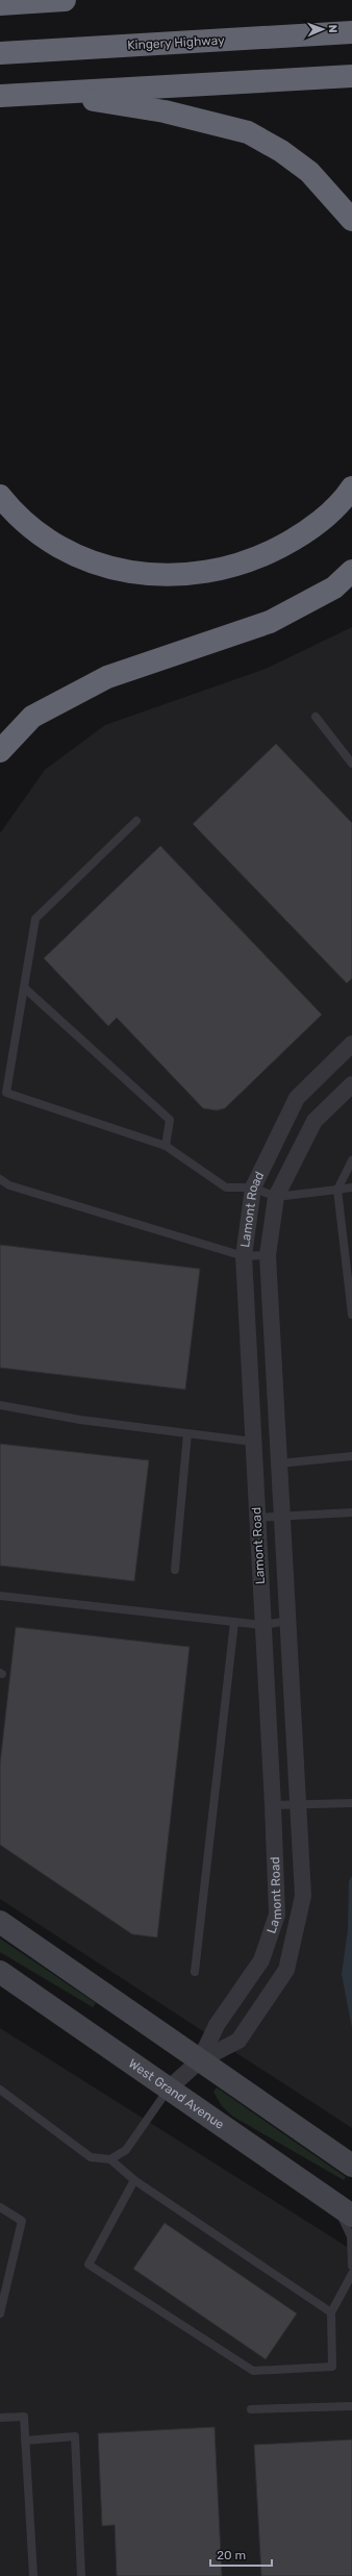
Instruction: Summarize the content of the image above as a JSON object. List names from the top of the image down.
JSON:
{
  "streets": {
    "highway": ["Kingery Highway"],
    "main road": ["West Grand Avenue"],
    "street": ["Lamont Road"]
  },
  "crossings": [
    ["Lamont Road", "West Grand Avenue"]
  ],
  "scale_bar": "20 m",
  "north": "right"
}
